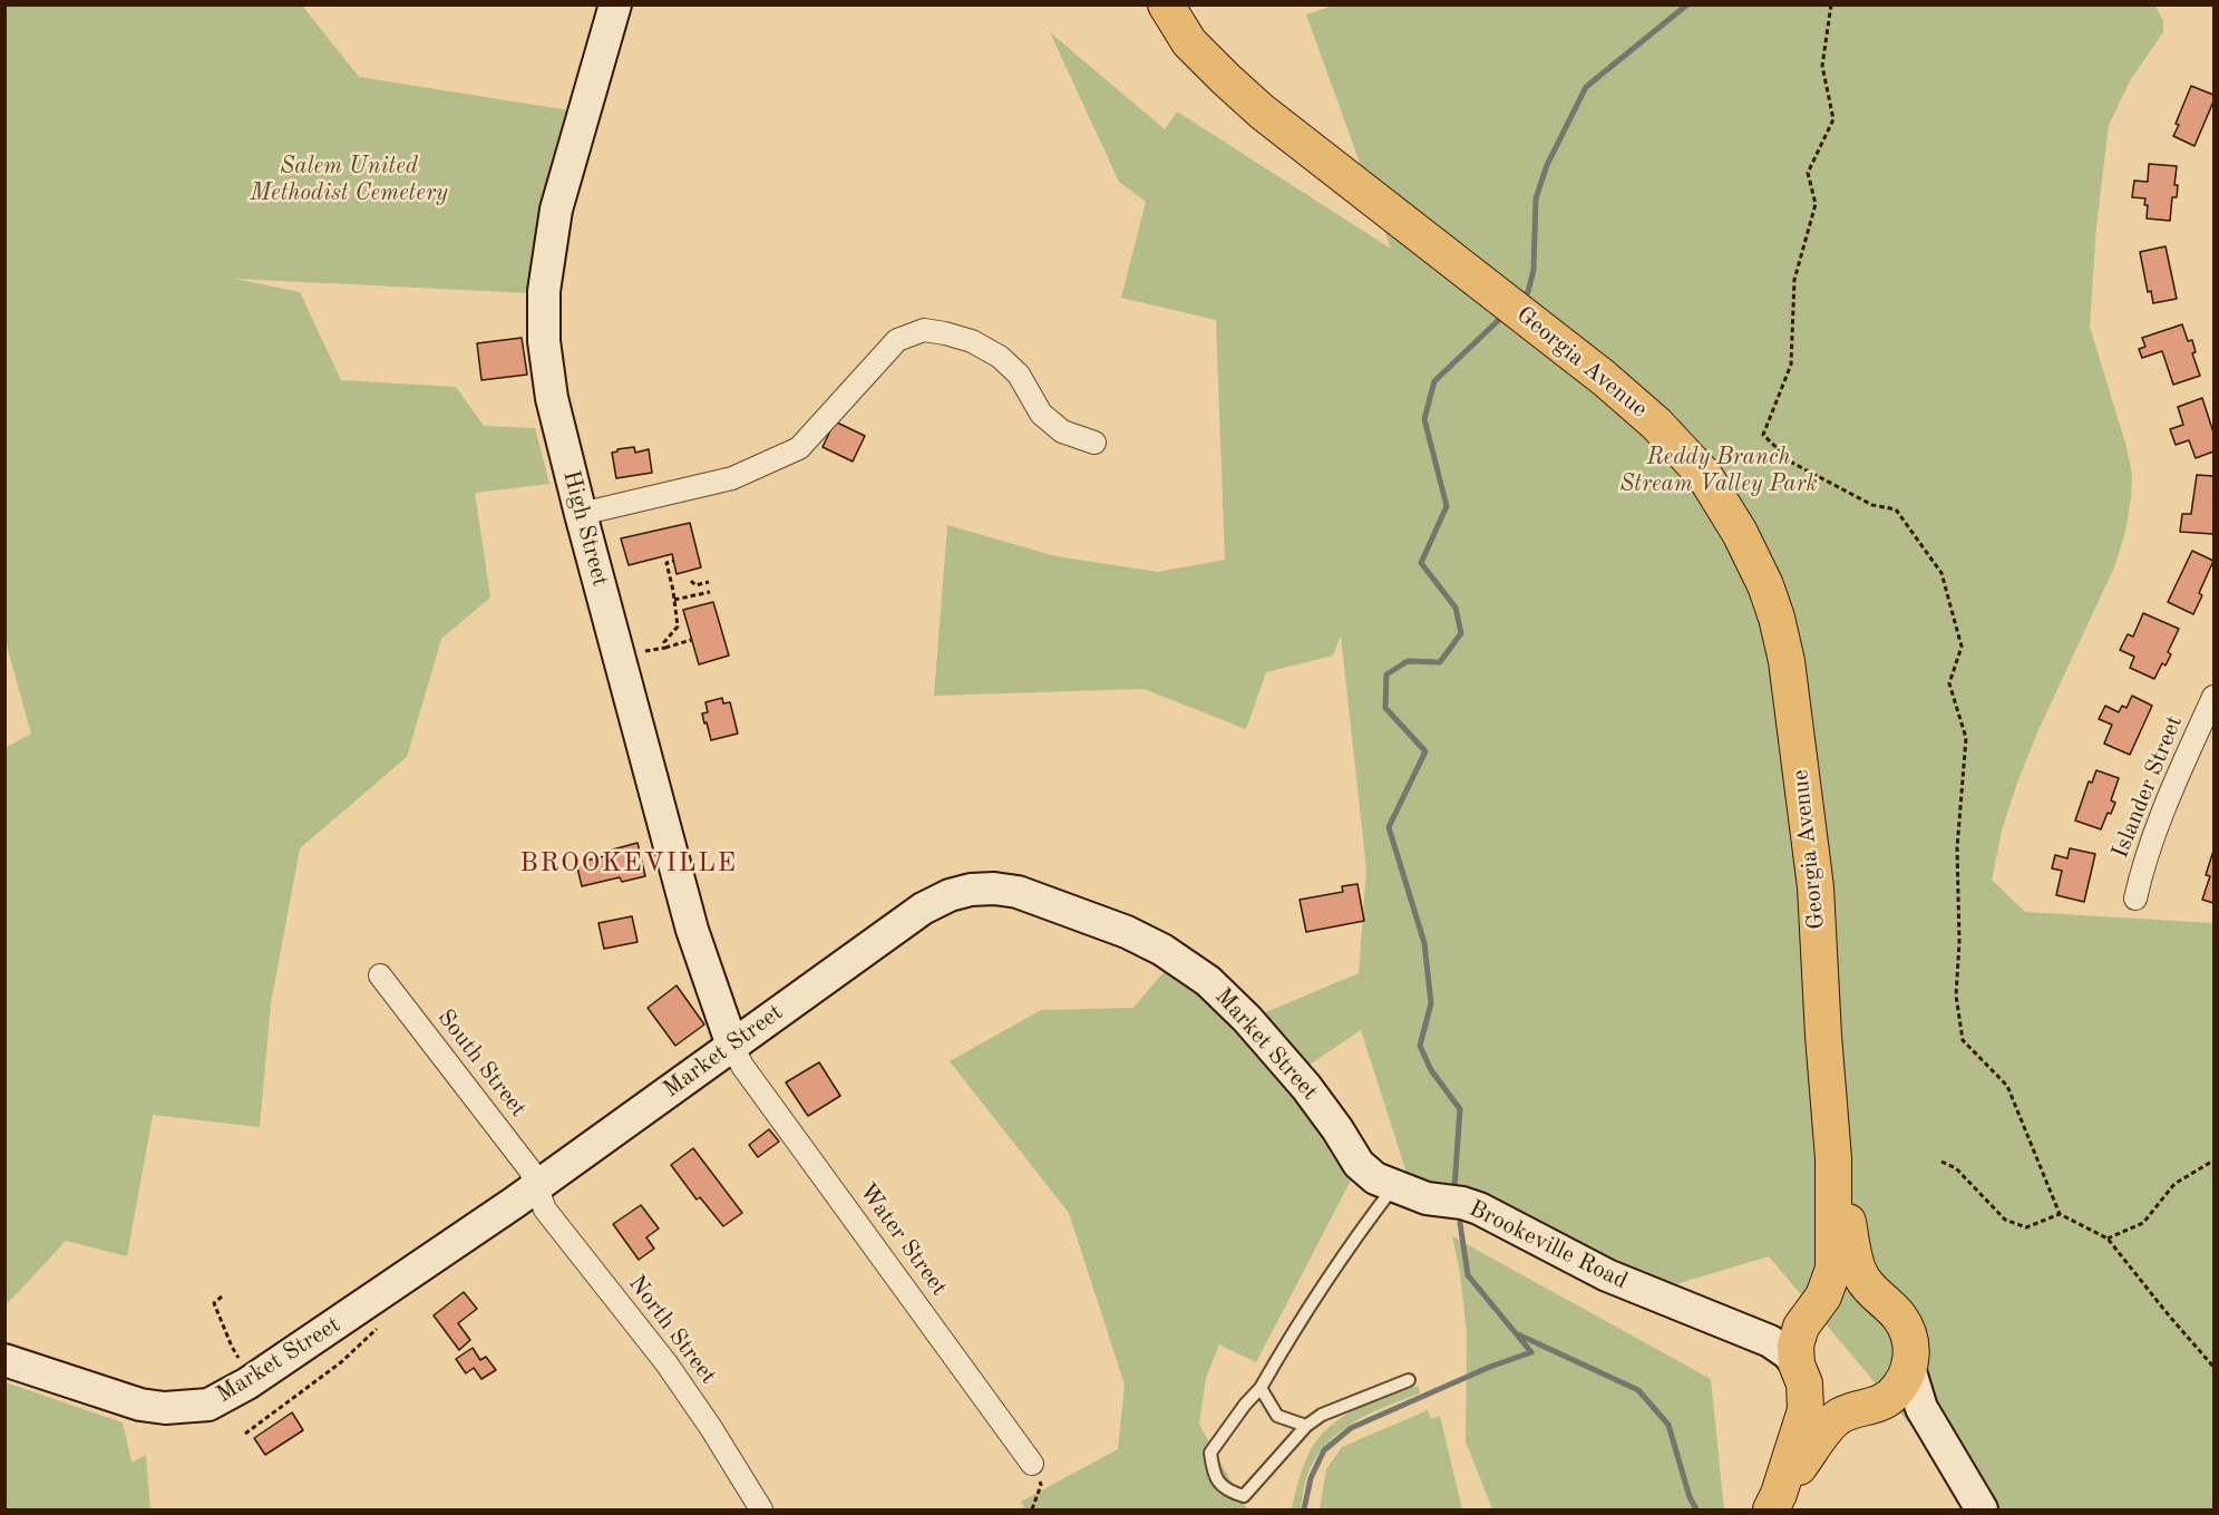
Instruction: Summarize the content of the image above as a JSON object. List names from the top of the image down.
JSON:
{
  "streets": {
    "main road": [
      "Georgia Avenue",
      "High Street",
      "Market Street",
      "Brookeville Road"
    ],
    "street": [
      "Islander Street",
      "South Street",
      "Water Street",
      "North Street"
    ]
  },
  "crossings": [
    ["Georgia Avenue", "Brookeville Road"],
    ["High Street", "Market Street"],
    ["High Street", "Water Street"],
    ["Market Street", "South Street"],
    ["Market Street", "Water Street"],
    ["Market Street", "Brookeville Road"],
    ["Market Street", "North Street"],
    ["South Street", "North Street"]
  ],
  "districts": ["BROOKEVILLE"],
  "parks": ["Salem United Methodist Cemetery", "Reddy Branch Stream Valley Park"]
}
